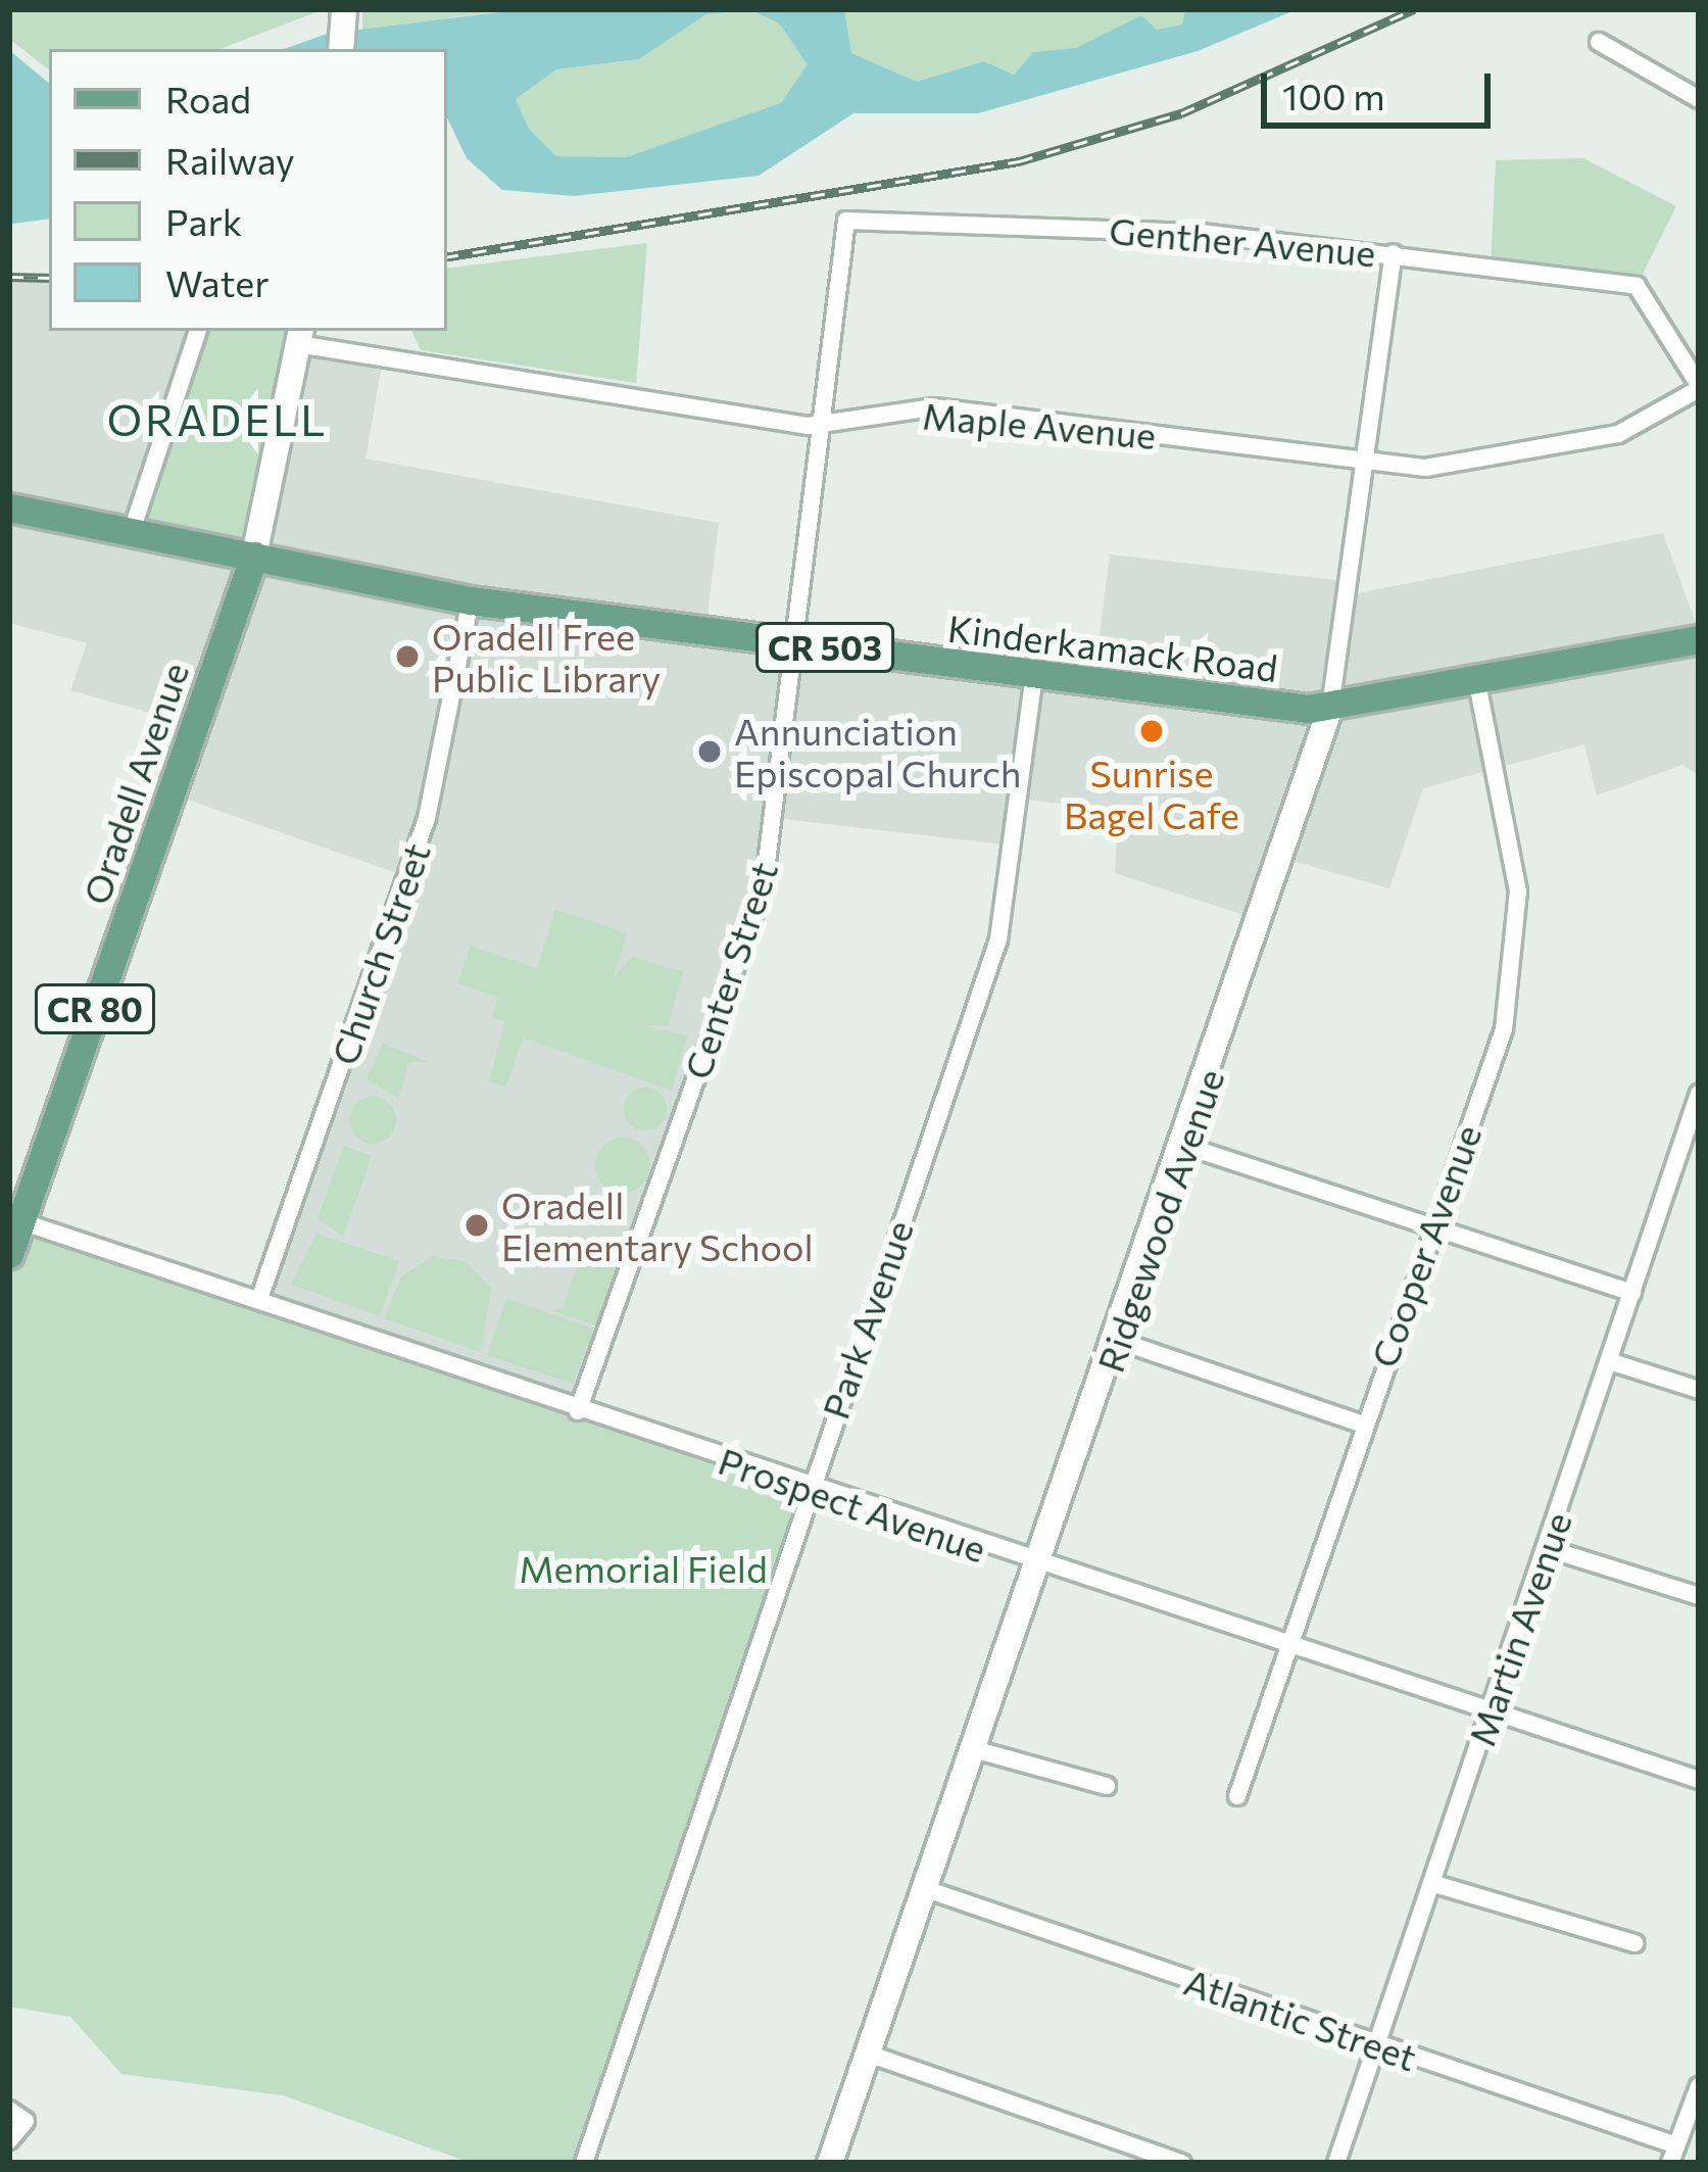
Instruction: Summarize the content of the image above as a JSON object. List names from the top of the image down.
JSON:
{
  "streets": {
    "main road": [
      "CR 503",
      "Kinderkamack Road",
      "Oradell Avenue",
      "CR 80"
    ],
    "street": [
      "Genther Avenue",
      "Maple Avenue",
      "Church Street",
      "Center Street",
      "Ridgewood Avenue",
      "Cooper Avenue",
      "Park Avenue",
      "Prospect Avenue",
      "Martin Avenue",
      "Atlantic Street"
    ]
  },
  "crossings": [
    ["Genther Avenue", "Maple Avenue"],
    ["Genther Avenue", "Center Street"],
    ["Genther Avenue", "Ridgewood Avenue"],
    ["Maple Avenue", "Oradell Avenue"],
    ["Maple Avenue", "Center Street"],
    ["Maple Avenue", "Ridgewood Avenue"],
    ["Kinderkamack Road", "Oradell Avenue"],
    ["Kinderkamack Road", "Church Street"],
    ["Kinderkamack Road", "Center Street"],
    ["Kinderkamack Road", "Ridgewood Avenue"],
    ["Kinderkamack Road", "Cooper Avenue"],
    ["Kinderkamack Road", "Park Avenue"],
    ["Oradell Avenue", "Prospect Avenue"],
    ["Church Street", "Prospect Avenue"],
    ["Center Street", "Prospect Avenue"],
    ["Ridgewood Avenue", "Prospect Avenue"],
    ["Ridgewood Avenue", "Atlantic Street"],
    ["Cooper Avenue", "Prospect Avenue"],
    ["Park Avenue", "Prospect Avenue"],
    ["Prospect Avenue", "Martin Avenue"],
    ["Martin Avenue", "Atlantic Street"]
  ],
  "districts": ["ORADELL"],
  "parks": ["Memorial Field"],
  "places": [
    "Oradell Free Public Library",
    "Sunrise Bagel Cafe",
    "Annunciation Episcopal Church",
    "Oradell Elementary School"
  ],
  "legend": [
    "Road",
    "Railway",
    "Park",
    "Water"
  ],
  "scale_bar": "100 m"
}
